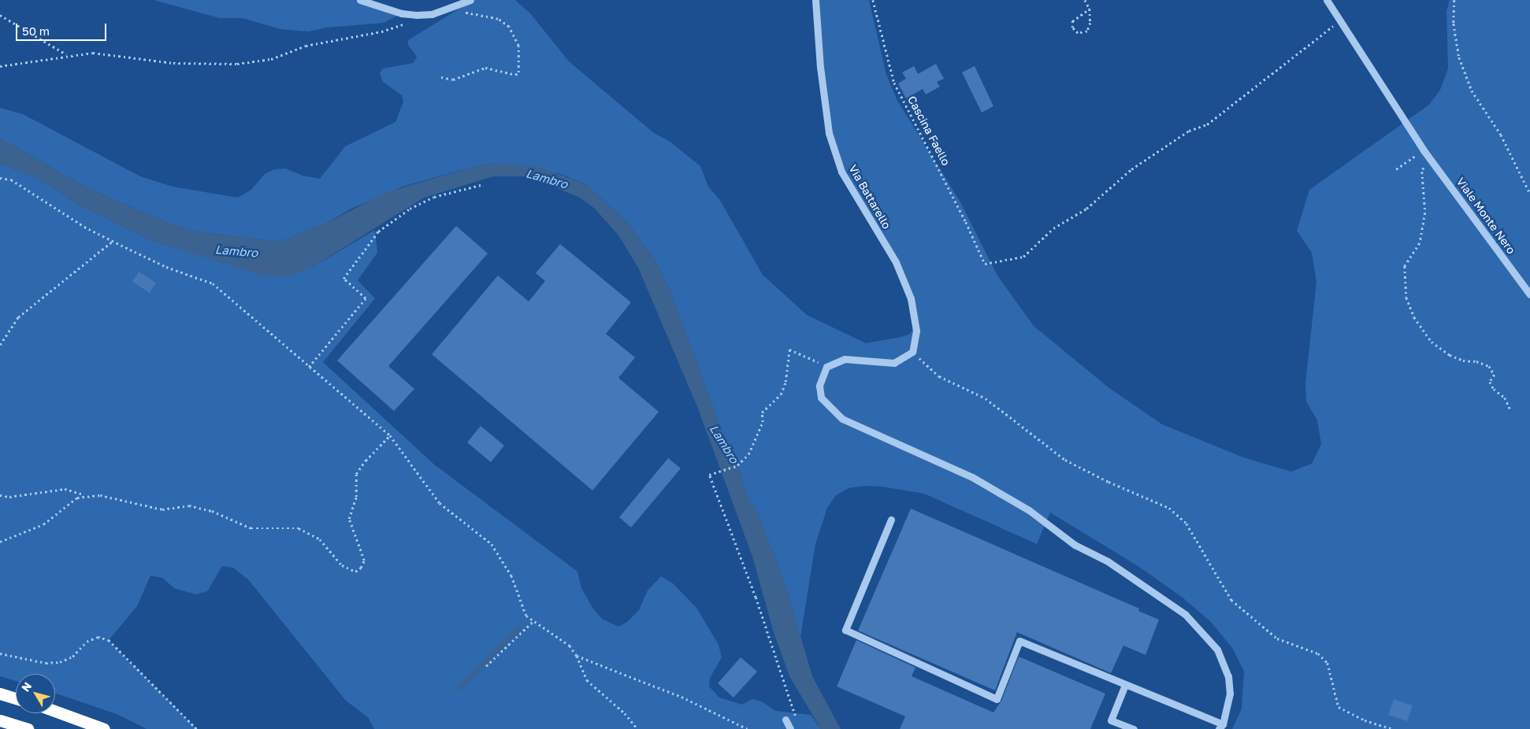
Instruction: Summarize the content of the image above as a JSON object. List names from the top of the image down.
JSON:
{
  "streets": {
    "street": ["Via Battarello", "Viale Monte Nero"],
    "path": ["Cascina Faello"]
  },
  "crossings": [
    ["Cascina Faello", "Viale Monte Nero"]
  ],
  "water": ["Lambro"],
  "scale_bar": "50 m",
  "north": "top left"
}
